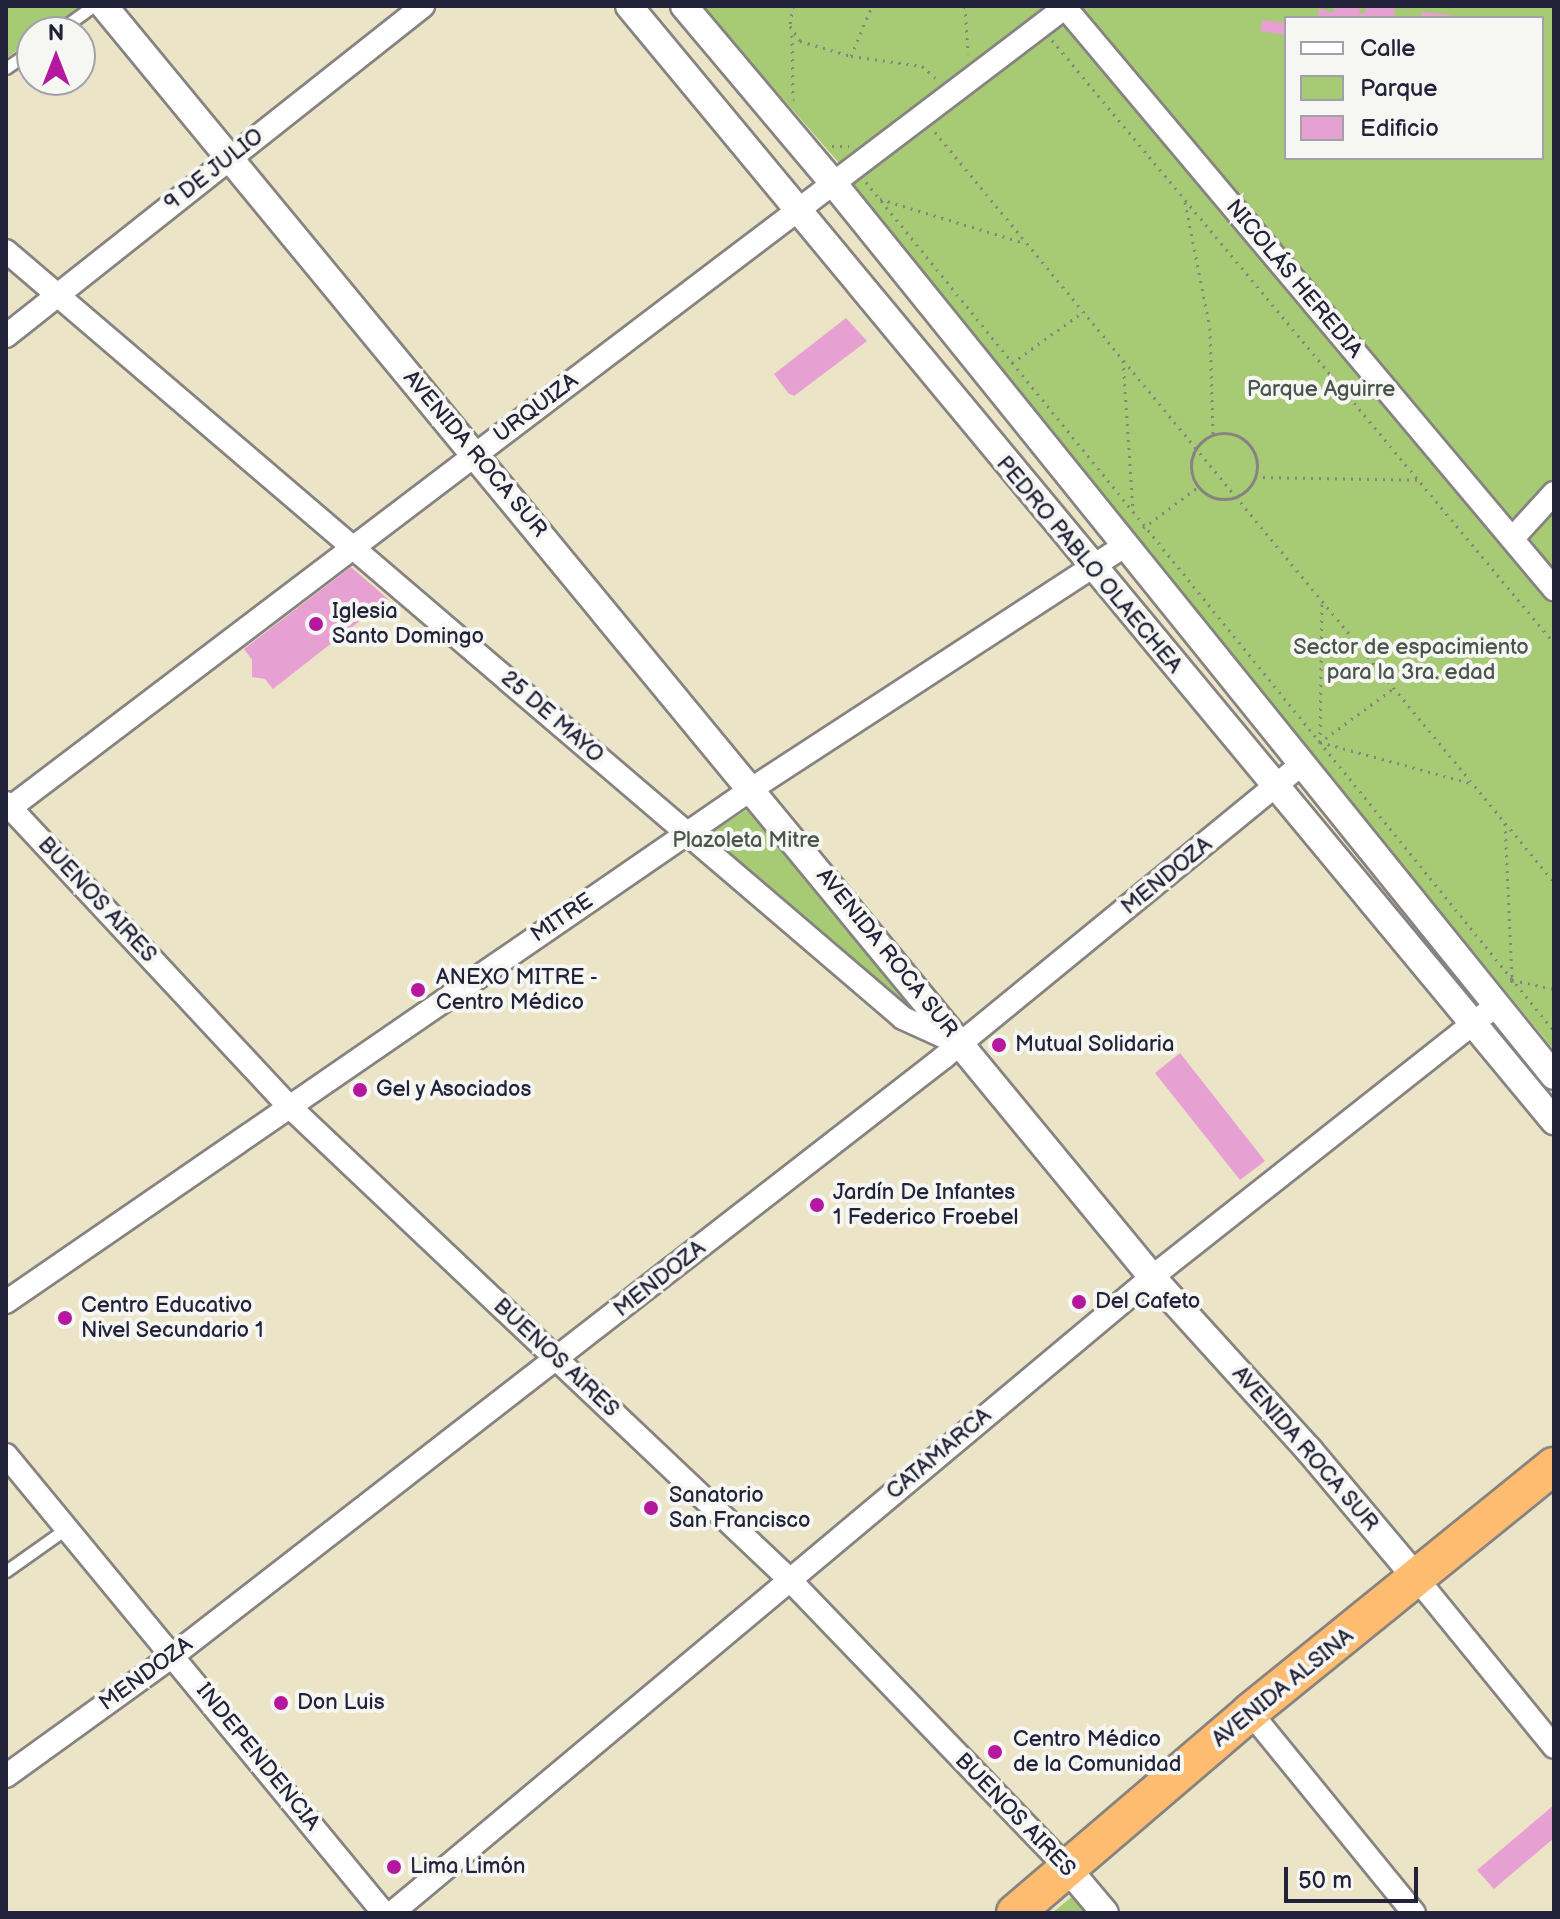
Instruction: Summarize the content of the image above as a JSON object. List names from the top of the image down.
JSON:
{
  "streets": {
    "highway": ["AVENIDA ALSINA"],
    "street": [
      "9 DE JULIO",
      "NICOLÁS HEREDIA",
      "URQUIZA",
      "AVENIDA ROCA SUR",
      "PEDRO PABLO OLAECHEA",
      "25 DE MAYO",
      "MENDOZA",
      "BUENOS AIRES",
      "MITRE",
      "CATAMARCA",
      "INDEPENDENCIA"
    ]
  },
  "crossings": [
    ["9 DE JULIO", "AVENIDA ROCA SUR"],
    ["9 DE JULIO", "25 DE MAYO"],
    ["NICOLÁS HEREDIA", "URQUIZA"],
    ["URQUIZA", "AVENIDA ROCA SUR"],
    ["URQUIZA", "PEDRO PABLO OLAECHEA"],
    ["URQUIZA", "25 DE MAYO"],
    ["URQUIZA", "BUENOS AIRES"],
    ["AVENIDA ROCA SUR", "25 DE MAYO"],
    ["AVENIDA ROCA SUR", "MENDOZA"],
    ["AVENIDA ROCA SUR", "MITRE"],
    ["AVENIDA ROCA SUR", "CATAMARCA"],
    ["AVENIDA ROCA SUR", "AVENIDA ALSINA"],
    ["PEDRO PABLO OLAECHEA", "MENDOZA"],
    ["PEDRO PABLO OLAECHEA", "MITRE"],
    ["PEDRO PABLO OLAECHEA", "CATAMARCA"],
    ["25 DE MAYO", "MENDOZA"],
    ["25 DE MAYO", "MITRE"],
    ["MENDOZA", "BUENOS AIRES"],
    ["MENDOZA", "INDEPENDENCIA"],
    ["BUENOS AIRES", "MITRE"],
    ["BUENOS AIRES", "CATAMARCA"],
    ["BUENOS AIRES", "AVENIDA ALSINA"]
  ],
  "parks": ["Parque Aguirre", "Sector de espacimiento para la 3ra. edad", "Plazoleta Mitre"],
  "places": [
    "Iglesia Santo Domingo",
    "ANEXO MITRE - Centro Médico",
    "Mutual Solidaria",
    "Gel y Asociados",
    "Jardín De Infantes 1 Federico Froebel",
    "Del Cafeto",
    "Centro Educativo Nivel Secundario 1",
    "Sanatorio San Francisco",
    "Don Luis",
    "Centro Médico de la Comunidad",
    "Lima Limón"
  ],
  "legend": ["Calle", "Parque", "Edificio"],
  "scale_bar": "50 m",
  "north": "top"
}
